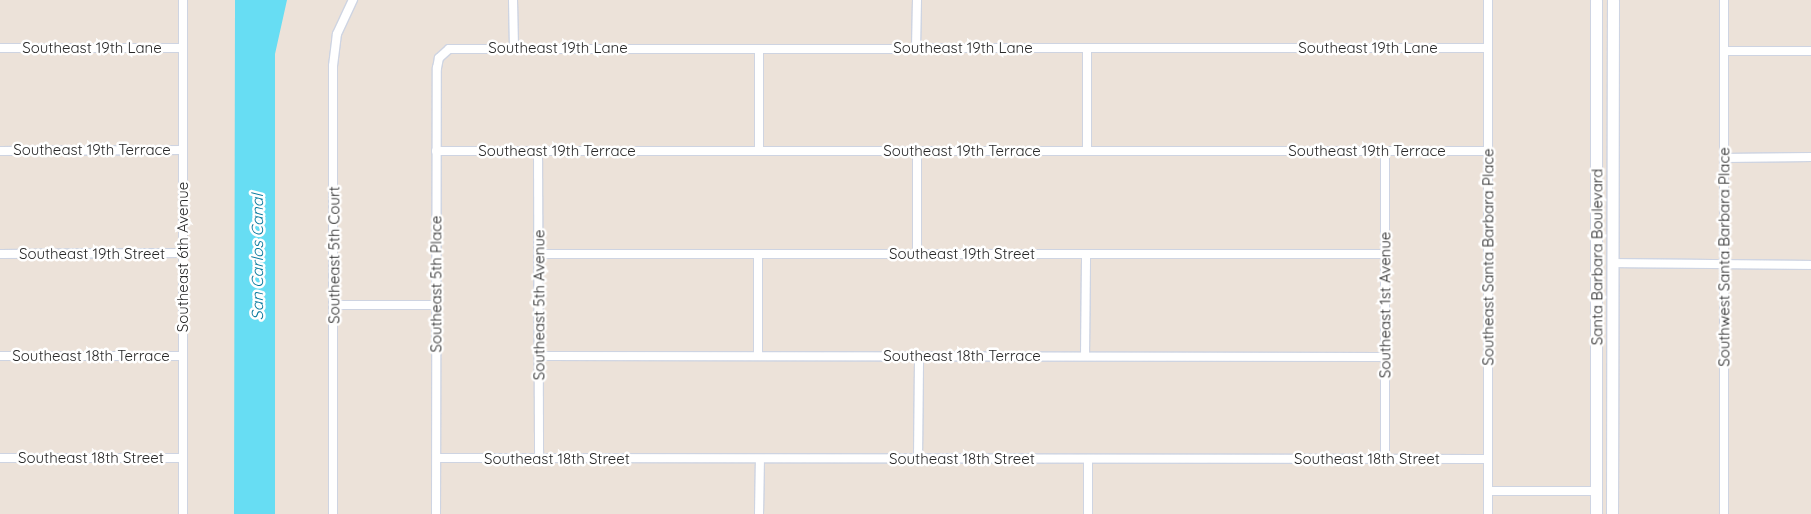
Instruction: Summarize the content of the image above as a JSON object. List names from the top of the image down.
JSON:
{
  "streets": {
    "main road": ["Santa Barbara Boulevard"],
    "street": [
      "Southeast 19th Lane",
      "Southeast 19th Terrace",
      "Southeast 19th Street",
      "Southeast 5th Court",
      "Southeast 6th Avenue",
      "Southeast Santa Barbara Place",
      "Southwest Santa Barbara Place",
      "Southeast 5th Place",
      "Southeast 5th Avenue",
      "Southeast 1st Avenue",
      "Southeast 18th Terrace",
      "Southeast 18th Street"
    ]
  },
  "crossings": [
    ["Southeast 19th Lane", "Southeast 6th Avenue"],
    ["Southeast 19th Lane", "Southeast Santa Barbara Place"],
    ["Southeast 19th Lane", "Southeast 5th Place"],
    ["Southeast 19th Terrace", "Southeast 6th Avenue"],
    ["Southeast 19th Terrace", "Southeast Santa Barbara Place"],
    ["Southeast 19th Terrace", "Southeast 5th Place"],
    ["Southeast 19th Terrace", "Southeast 5th Avenue"],
    ["Southeast 19th Terrace", "Southeast 1st Avenue"],
    ["Southeast 19th Street", "Southeast 6th Avenue"],
    ["Southeast 19th Street", "Southeast 5th Avenue"],
    ["Southeast 19th Street", "Southeast 1st Avenue"],
    ["Southeast 6th Avenue", "Southeast 18th Terrace"],
    ["Southeast 6th Avenue", "Southeast 18th Street"],
    ["Southeast Santa Barbara Place", "Southeast 18th Street"],
    ["Southeast 5th Place", "Southeast 18th Street"],
    ["Southeast 5th Avenue", "Southeast 18th Terrace"],
    ["Southeast 5th Avenue", "Southeast 18th Street"],
    ["Southeast 1st Avenue", "Southeast 18th Terrace"],
    ["Southeast 1st Avenue", "Southeast 18th Street"]
  ],
  "water": ["San Carlos Canal"]
}
